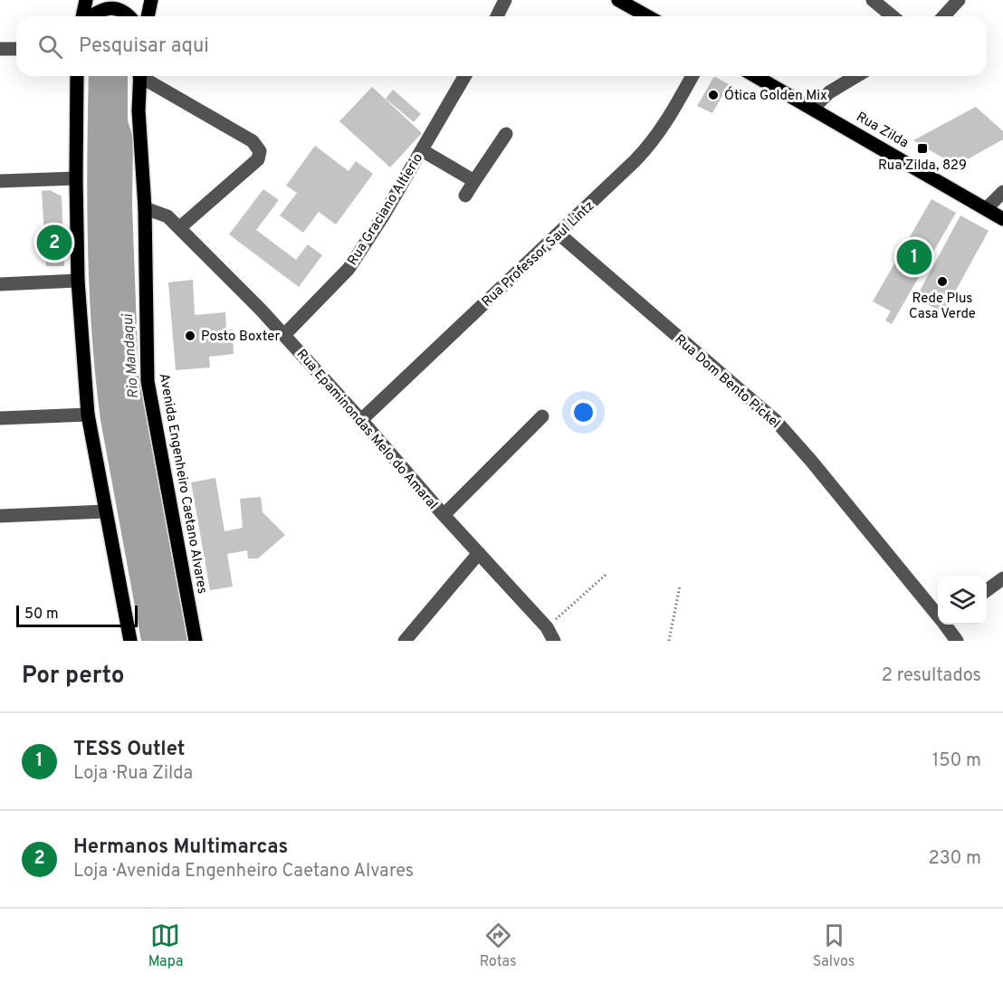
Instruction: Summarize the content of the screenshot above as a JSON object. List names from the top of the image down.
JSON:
{
  "streets": {
    "main road": ["Rua Zilda", "Avenida Engenheiro Caetano Alvares"],
    "street": [
      "Rua Graciano Altierio",
      "Rua Professor Saul Lintz",
      "Rua Dom Bento Pickel",
      "Rua Epaminondas Melo do Amaral"
    ]
  },
  "crossings": [
    ["Rua Graciano Altierio", "Rua Epaminondas Melo do Amaral"],
    ["Rua Professor Saul Lintz", "Rua Dom Bento Pickel"],
    ["Rua Professor Saul Lintz", "Rua Epaminondas Melo do Amaral"],
    ["Rua Epaminondas Melo do Amaral", "Avenida Engenheiro Caetano Alvares"]
  ],
  "water": ["Rio Mandaqui"],
  "places": {
    "other": ["Ótica Golden Mix", "Rede Plus Casa Verde", "Posto Boxter"],
    "transit": ["Rua Zilda, 829"]
  },
  "scale_bar": "50 m",
  "page": {
    "search": "Pesquisar aqui",
    "pins": ["2", "1"],
    "scale": "50 m",
    "heading": ["Por perto", "2 resultados"],
    "list": [
      {
        "mark": "1",
        "name": "TESS Outlet",
        "note": "Loja · Rua Zilda",
        "value": "150 m"
      },
      {
        "mark": "2",
        "name": "Hermanos Multimarcas",
        "note": "Loja · Avenida Engenheiro Caetano Alvares",
        "value": "230 m"
      }
    ],
    "nav": ["Mapa", "Rotas", "Salvos"]
  }
}
